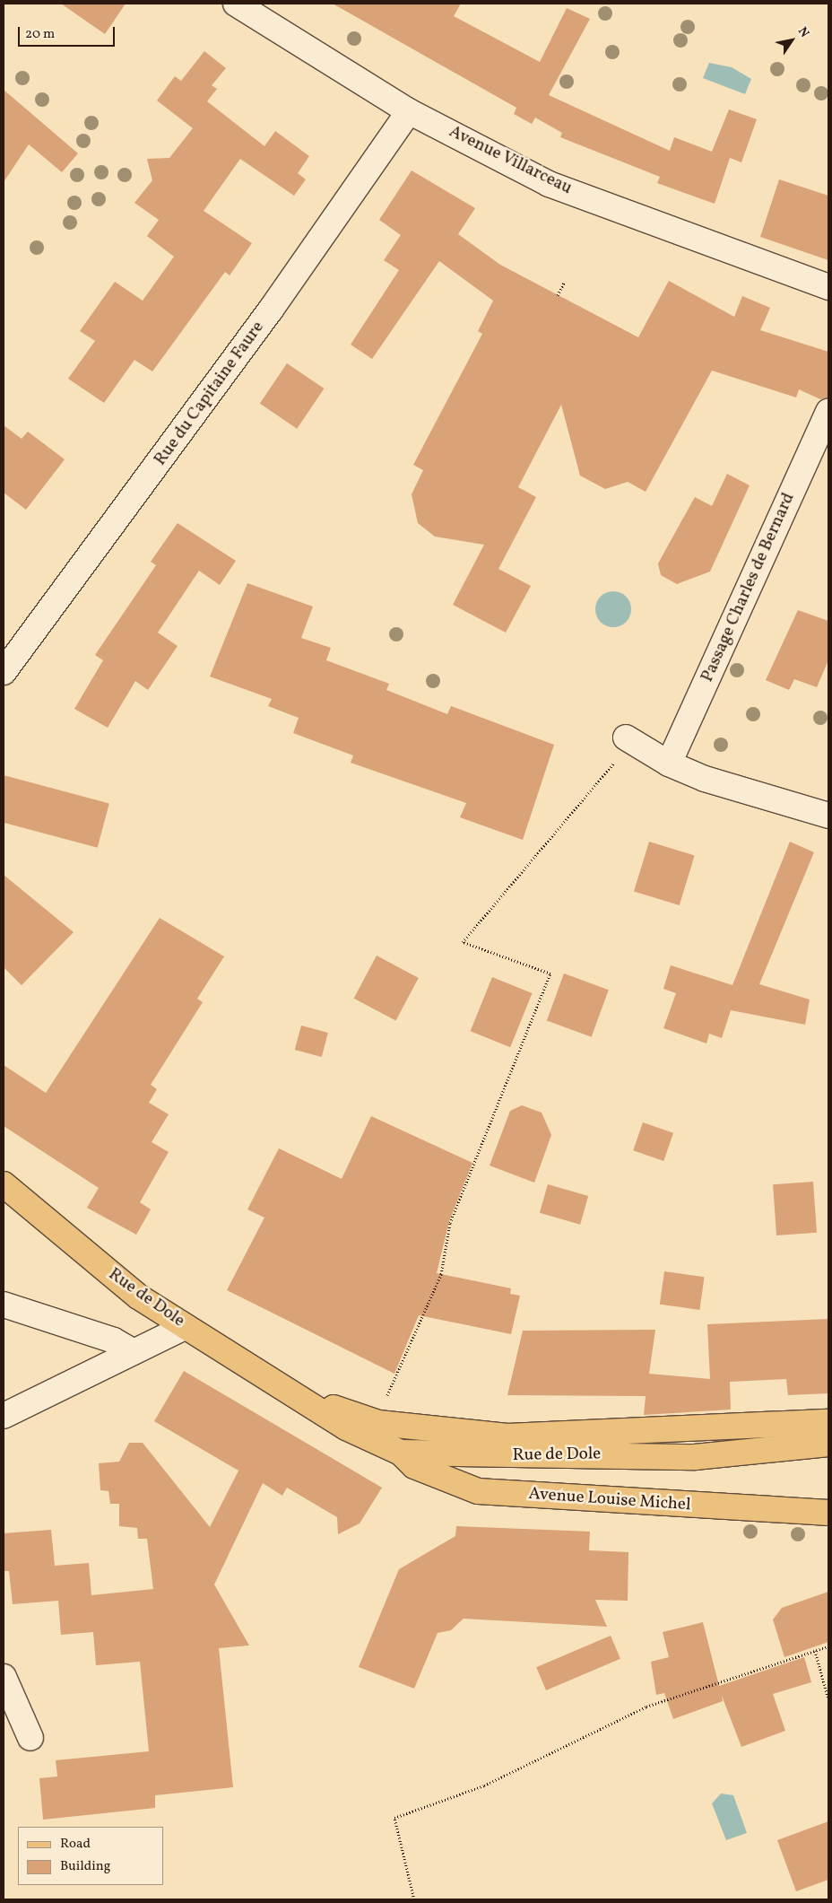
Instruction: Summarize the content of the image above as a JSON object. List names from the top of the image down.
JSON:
{
  "streets": {
    "main road": ["Rue de Dole", "Avenue Louise Michel"],
    "street": ["Avenue Villarceau", "Rue du Capitaine Faure", "Passage Charles de Bernard"]
  },
  "crossings": [
    ["Avenue Villarceau", "Rue du Capitaine Faure"],
    ["Rue de Dole", "Avenue Louise Michel"]
  ],
  "legend": ["Road", "Building"],
  "scale_bar": "20 m",
  "north": "top right"
}
